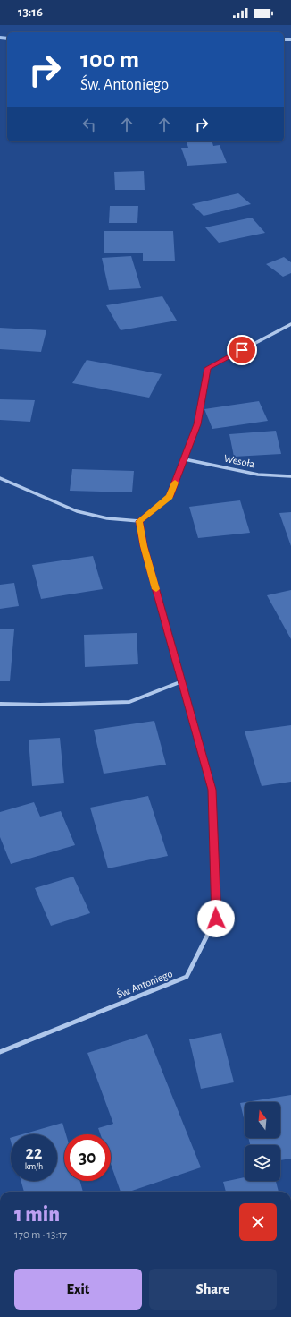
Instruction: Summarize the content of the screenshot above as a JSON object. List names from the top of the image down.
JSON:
{
  "streets": {
    "street": ["Wesoła", "Św. Antoniego"]
  },
  "north": "top",
  "page": {
    "status": "13:16",
    "turn": ["100 m", "Św. Antoniego"],
    "speed": "22 km/h",
    "limit": "30",
    "heading": ["1 min", "170 m · 13:17"],
    "buttons": ["Exit", "Share"]
  }
}
